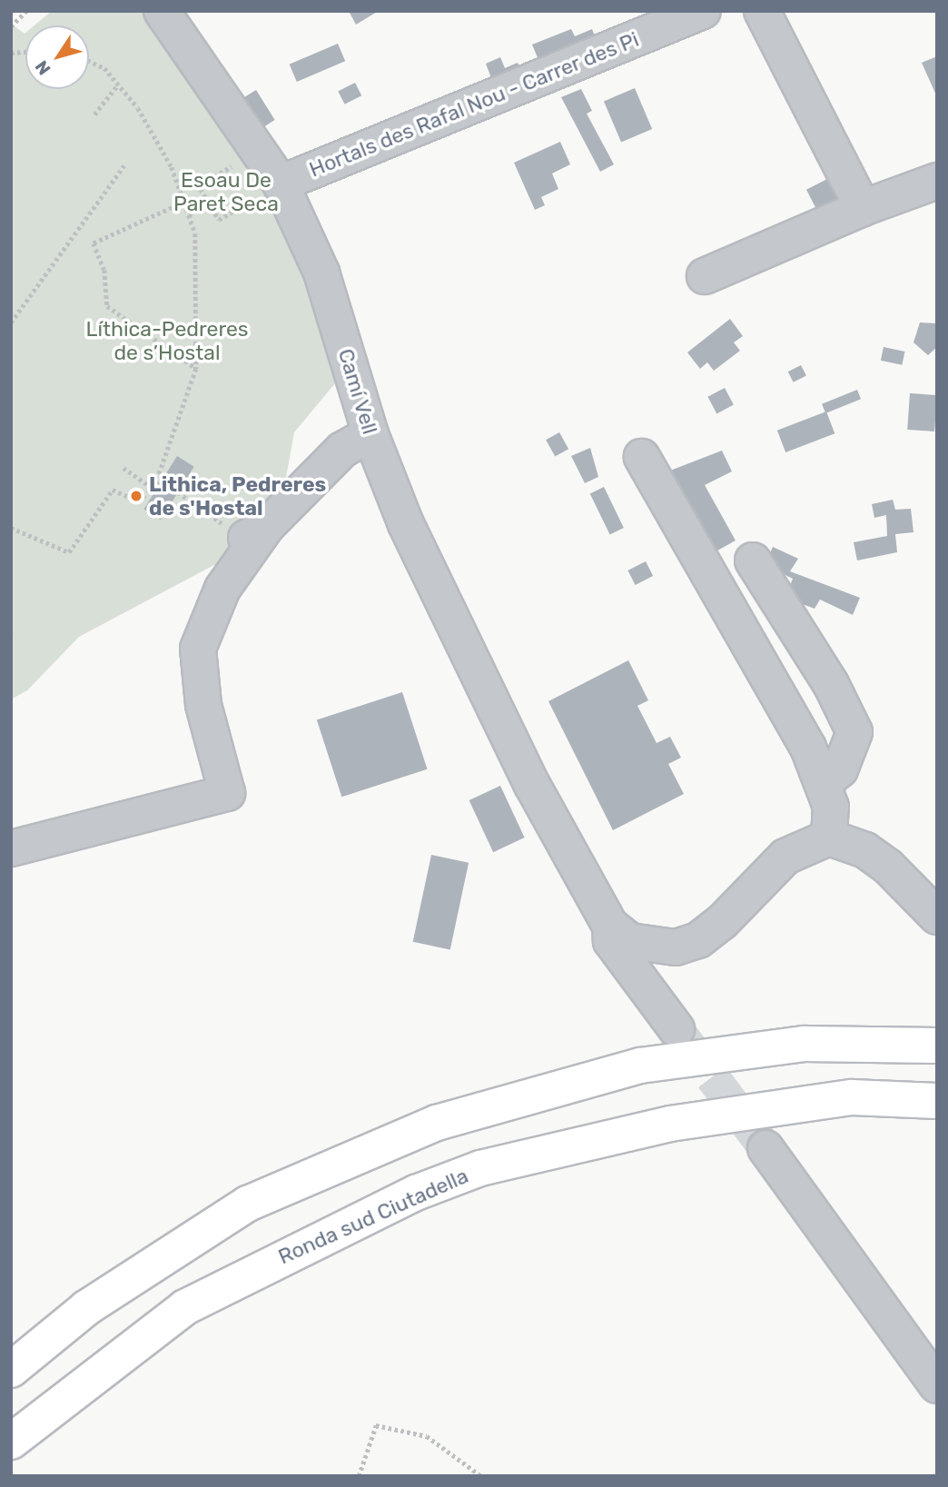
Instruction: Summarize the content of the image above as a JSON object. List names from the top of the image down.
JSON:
{
  "streets": {
    "main road": ["Ronda sud Ciutadella"],
    "street": ["Hortals des Rafal Nou - Carrer des Pi", "Camí Vell"]
  },
  "crossings": [
    ["Hortals des Rafal Nou - Carrer des Pi", "Camí Vell"]
  ],
  "parks": ["Esoau De Paret Seca", "Líthica-Pedreres de s’Hostal"],
  "places": ["Lithica, Pedreres de s'Hostal"],
  "north": "bottom left"
}
